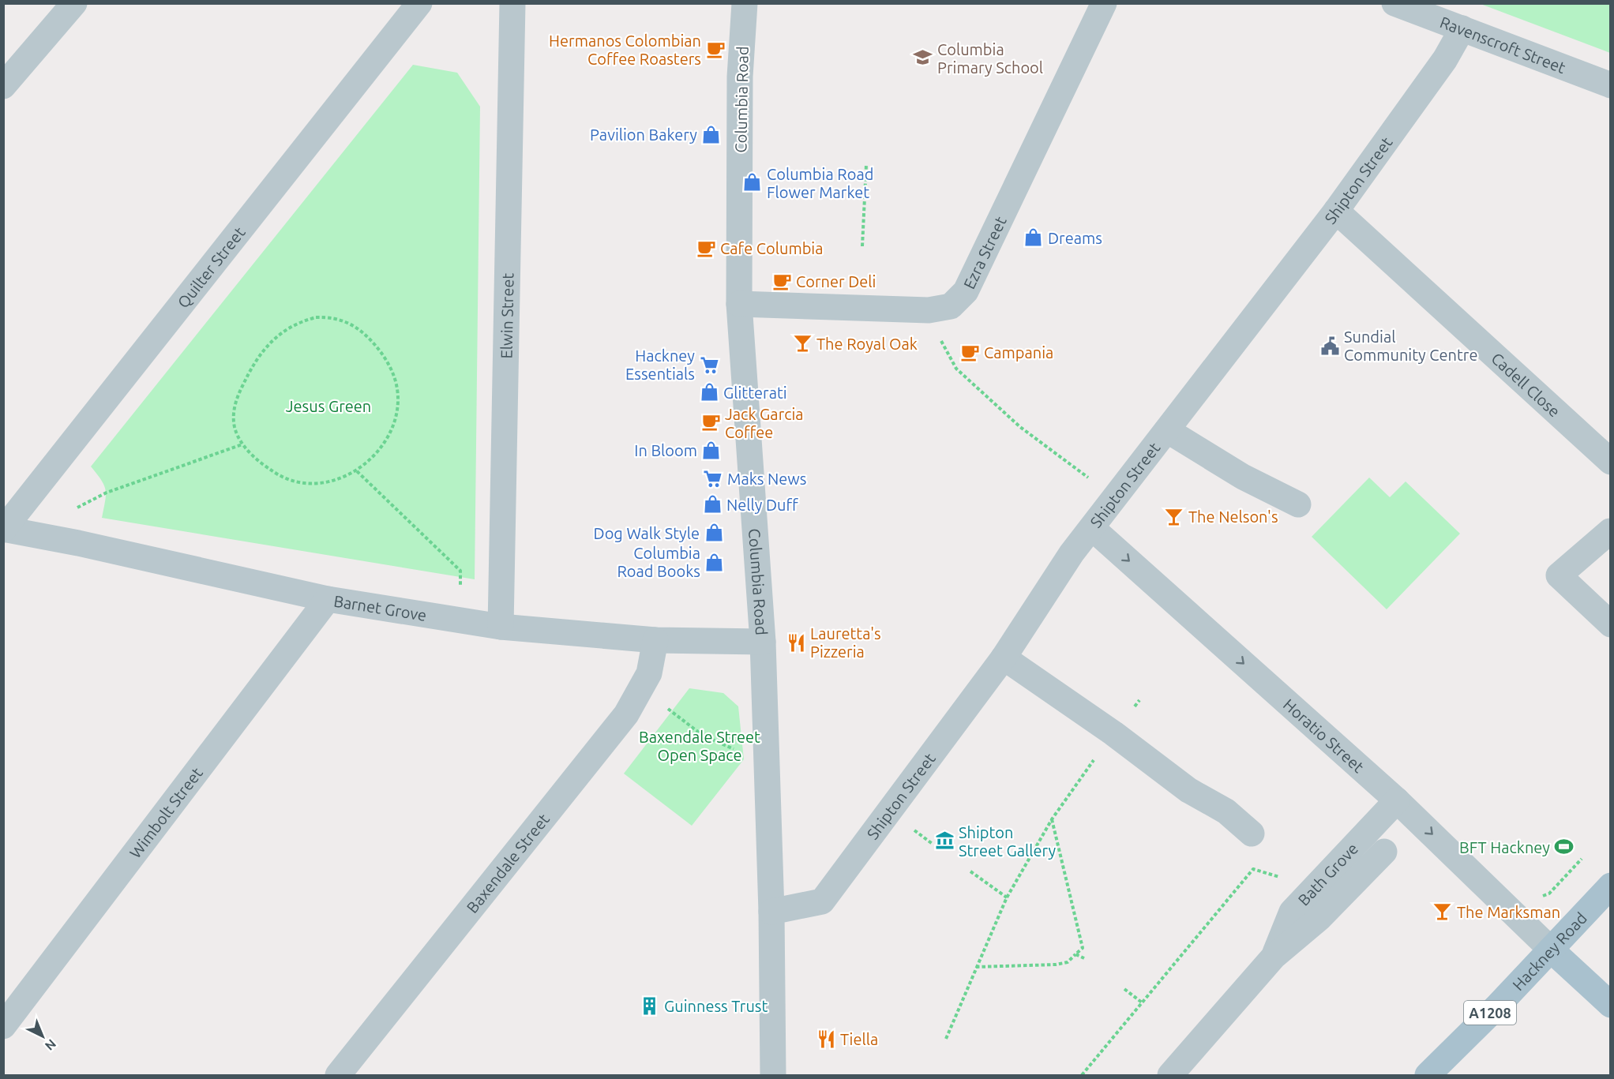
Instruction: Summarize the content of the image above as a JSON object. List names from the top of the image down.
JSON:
{
  "streets": {
    "main road": ["Hackney Road", "A1208"],
    "street": [
      "Ravenscroft Street",
      "Columbia Road",
      "Shipton Street",
      "Ezra Street",
      "Quilter Street",
      "Elwin Street",
      "Cadell Close",
      "Barnet Grove",
      "Horatio Street",
      "Wimbolt Street",
      "Baxendale Street",
      "Bath Grove"
    ]
  },
  "crossings": [
    ["Ravenscroft Street", "Shipton Street"],
    ["Columbia Road", "Shipton Street"],
    ["Columbia Road", "Ezra Street"],
    ["Columbia Road", "Barnet Grove"],
    ["Shipton Street", "Cadell Close"],
    ["Shipton Street", "Horatio Street"],
    ["Quilter Street", "Barnet Grove"],
    ["Elwin Street", "Barnet Grove"],
    ["Barnet Grove", "Wimbolt Street"],
    ["Barnet Grove", "Baxendale Street"],
    ["Horatio Street", "Bath Grove"],
    ["Horatio Street", "Hackney Road"]
  ],
  "parks": ["Jesus Green", "Baxendale Street Open Space"],
  "places": {
    "cafe": [
      "Hermanos Colombian Coffee Roasters",
      "Cafe Columbia",
      "Corner Deli",
      "Campania",
      "Jack Garcia Coffee"
    ],
    "school or university": ["Columbia Primary School"],
    "shop": [
      "Pavilion Bakery",
      "Columbia Road Flower Market",
      "Dreams",
      "Glitterati",
      "In Bloom",
      "Nelly Duff",
      "Dog Walk Style",
      "Columbia Road Books"
    ],
    "bar": ["The Royal Oak", "The Nelson's", "The Marksman"],
    "public building": ["Sundial Community Centre"],
    "supermarket": ["Hackney Essentials", "Maks News"],
    "restaurant": ["Lauretta's Pizzeria", "Tiella"],
    "museum": ["Shipton Street Gallery"],
    "sports": ["BFT Hackney"],
    "building": ["Guinness Trust"]
  },
  "north": "bottom right"
}
